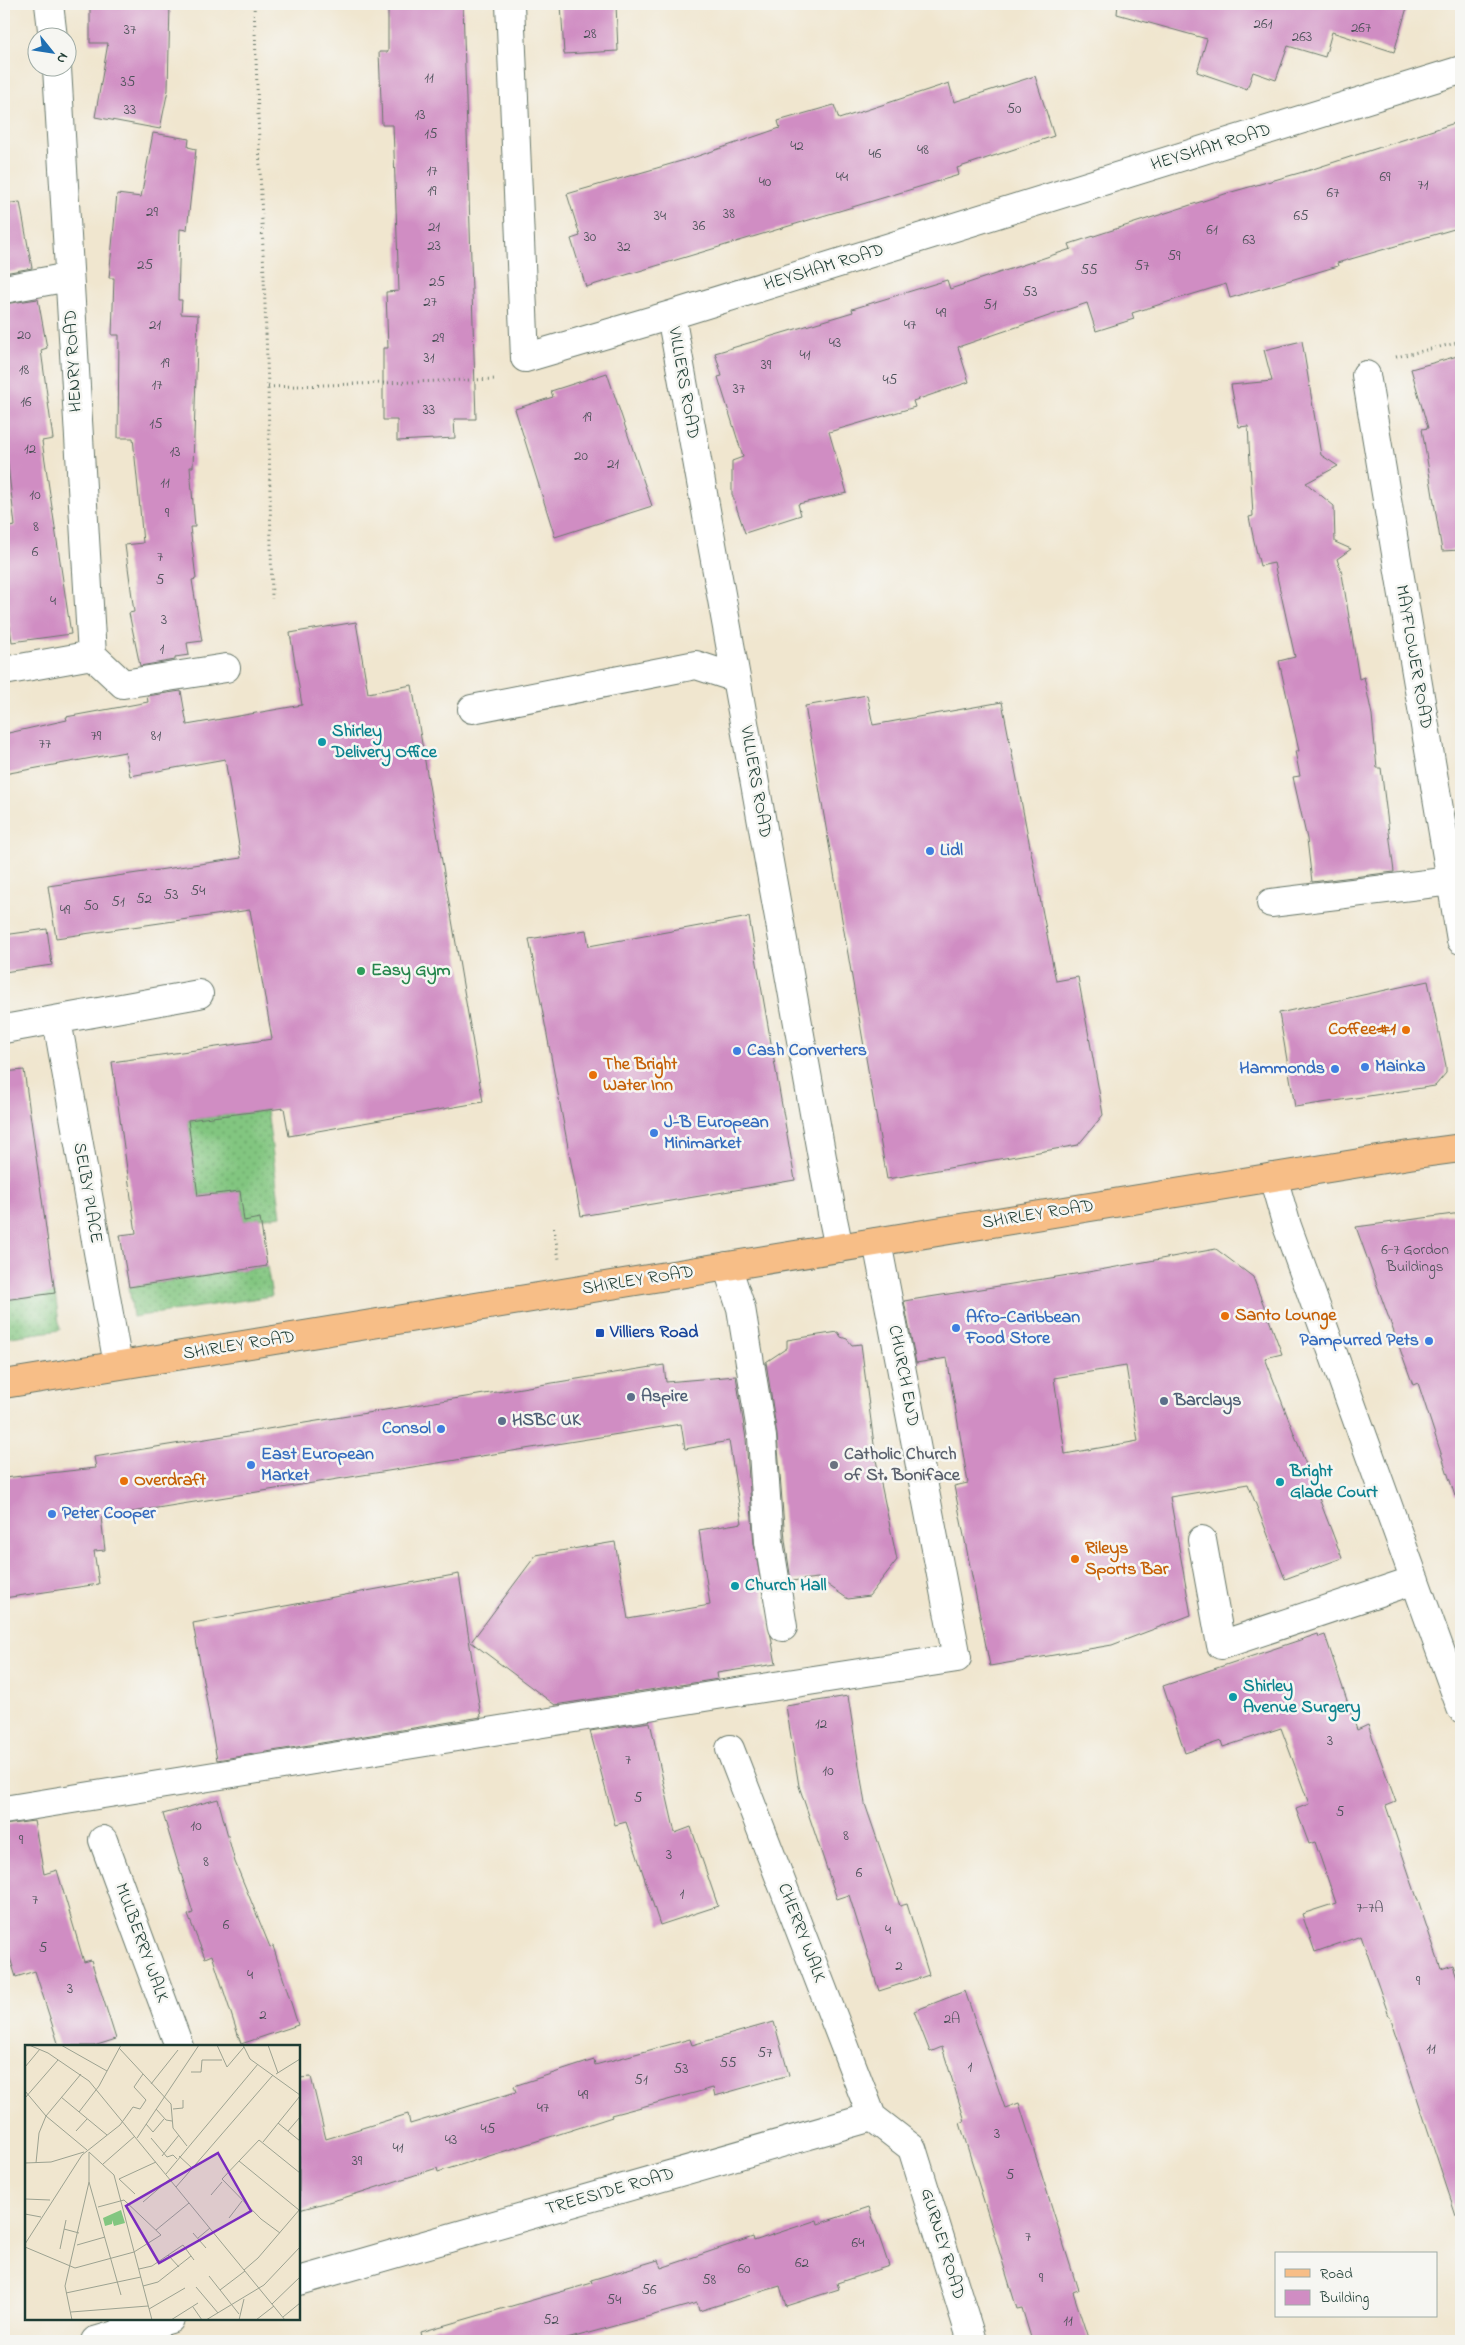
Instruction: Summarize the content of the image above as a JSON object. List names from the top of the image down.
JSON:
{
  "streets": {
    "main road": ["SHIRLEY ROAD"],
    "street": [
      "HEYSHAM ROAD",
      "HENRY ROAD",
      "VILLIERS ROAD",
      "MAYFLOWER ROAD",
      "SELBY PLACE",
      "CHURCH END",
      "CHERRY WALK",
      "MULBERRY WALK",
      "TREESIDE ROAD",
      "GURNEY ROAD"
    ]
  },
  "crossings": [
    ["HEYSHAM ROAD", "VILLIERS ROAD"],
    ["VILLIERS ROAD", "SHIRLEY ROAD"],
    ["SELBY PLACE", "SHIRLEY ROAD"],
    ["SHIRLEY ROAD", "CHURCH END"],
    ["CHERRY WALK", "TREESIDE ROAD"],
    ["CHERRY WALK", "GURNEY ROAD"],
    ["TREESIDE ROAD", "GURNEY ROAD"]
  ],
  "places": {
    "other": [
      "Shirley Delivery Office",
      "Lidl",
      "Easy Gym",
      "Coffee#1",
      "Cash Converters",
      "Mainka",
      "Hammonds",
      "The Bright Water Inn",
      "J-B European Minimarket",
      "Santo Lounge",
      "Afro-Caribbean Food Store",
      "Pampurred Pets",
      "Aspire",
      "Barclays",
      "HSBC UK",
      "Consol",
      "East European Market",
      "Catholic Church of St. Boniface",
      "Overdraft",
      "Bright Glade Court",
      "Peter Cooper",
      "Rileys Sports Bar",
      "Church Hall",
      "Shirley Avenue Surgery"
    ],
    "transit": ["Villiers Road"]
  },
  "house_numbers": [
    "261",
    "267",
    "37",
    "28",
    "263",
    "11",
    "35",
    "50",
    "33",
    "13",
    "15",
    "42",
    "48",
    "46",
    "17",
    "44",
    "69",
    "40",
    "71",
    "19",
    "67",
    "29",
    "38",
    "34",
    "65",
    "36",
    "21",
    "61",
    "30",
    "63",
    "23",
    "32",
    "59",
    "25",
    "57",
    "55",
    "25",
    "53",
    "27",
    "51",
    "49",
    "21",
    "47",
    "20",
    "29",
    "43",
    "41",
    "31",
    "19",
    "39",
    "18",
    "45",
    "17",
    "37",
    "16",
    "33",
    "19",
    "15",
    "12",
    "13",
    "20",
    "21",
    "11",
    "10",
    "9",
    "8",
    "6",
    "7",
    "5",
    "4",
    "3",
    "1",
    "79",
    "81",
    "77",
    "54",
    "53",
    "52",
    "51",
    "50",
    "49",
    "6-7 Gordon Buildings",
    "12",
    "3",
    "7",
    "10",
    "5",
    "5",
    "10",
    "8",
    "9",
    "3",
    "8",
    "6",
    "1",
    "7",
    "7-7A",
    "6",
    "4",
    "5",
    "2",
    "4",
    "9",
    "3",
    "2",
    "2A",
    "11",
    "57",
    "55",
    "1",
    "53",
    "51",
    "49",
    "47",
    "45",
    "3",
    "43",
    "41",
    "39",
    "5",
    "7",
    "64",
    "62",
    "60",
    "9",
    "58",
    "56",
    "54",
    "52",
    "11"
  ],
  "legend": ["Road", "Building"],
  "north": "bottom right"
}
